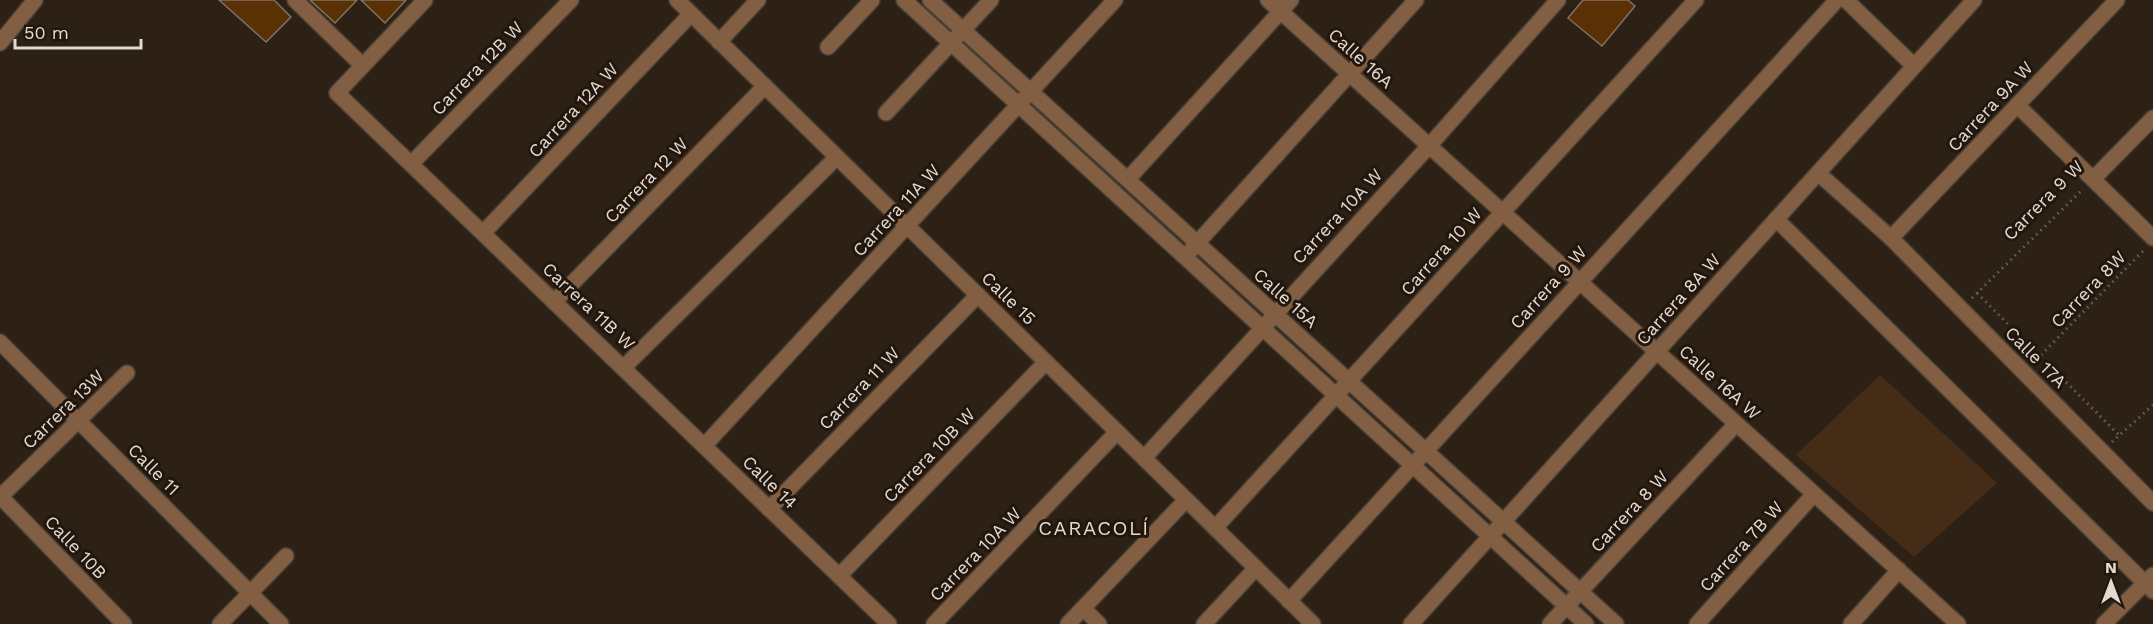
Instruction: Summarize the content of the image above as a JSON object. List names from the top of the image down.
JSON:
{
  "streets": {
    "street": [
      "Calle 16A",
      "Carrera 12B W",
      "Carrera 9A W",
      "Carrera 12A W",
      "Carrera 12 W",
      "Carrera 9 W",
      "Carrera 11A W",
      "Carrera 10A W",
      "Carrera 10 W",
      "Calle 15",
      "Calle 15A",
      "Carrera 8A W",
      "Carrera 11B W",
      "Calle 17A",
      "Calle 16A W",
      "Carrera 11 W",
      "Carrera 13W",
      "Carrera 10B W",
      "Calle 11",
      "Calle 14",
      "Carrera 8 W",
      "Carrera 7B W",
      "Calle 10B"
    ],
    "path": ["Carrera 8W"]
  },
  "crossings": [
    ["Calle 16A", "Carrera 10A W"],
    ["Calle 16A", "Calle 16A W"],
    ["Carrera 12B W", "Carrera 11B W"],
    ["Carrera 9A W", "Calle 17A"],
    ["Carrera 12A W", "Calle 15"],
    ["Carrera 12A W", "Carrera 11B W"],
    ["Carrera 12 W", "Calle 15"],
    ["Carrera 12 W", "Carrera 11B W"],
    ["Carrera 9 W", "Calle 15"],
    ["Carrera 9 W", "Calle 15A"],
    ["Carrera 9 W", "Calle 17A"],
    ["Carrera 9 W", "Calle 16A W"],
    ["Carrera 11A W", "Calle 15"],
    ["Carrera 11A W", "Calle 15A"],
    ["Carrera 11A W", "Calle 14"],
    ["Carrera 10A W", "Calle 15"],
    ["Carrera 10A W", "Calle 15A"],
    ["Carrera 10A W", "Calle 16A W"],
    ["Carrera 10 W", "Calle 15"],
    ["Carrera 10 W", "Calle 15A"],
    ["Carrera 10 W", "Calle 16A W"],
    ["Calle 15", "Carrera 11B W"],
    ["Calle 15", "Carrera 11 W"],
    ["Calle 15", "Carrera 10B W"],
    ["Calle 15A", "Carrera 8A W"],
    ["Calle 15A", "Carrera 8 W"],
    ["Carrera 8A W", "Calle 17A"],
    ["Carrera 8A W", "Calle 16A W"],
    ["Carrera 11B W", "Calle 14"],
    ["Calle 16A W", "Carrera 8 W"],
    ["Calle 16A W", "Carrera 7B W"],
    ["Carrera 11 W", "Calle 14"],
    ["Carrera 13W", "Calle 11"],
    ["Carrera 13W", "Calle 10B"],
    ["Carrera 10B W", "Calle 14"]
  ],
  "districts": ["CARACOLÍ"],
  "scale_bar": "50 m",
  "north": "top"
}
